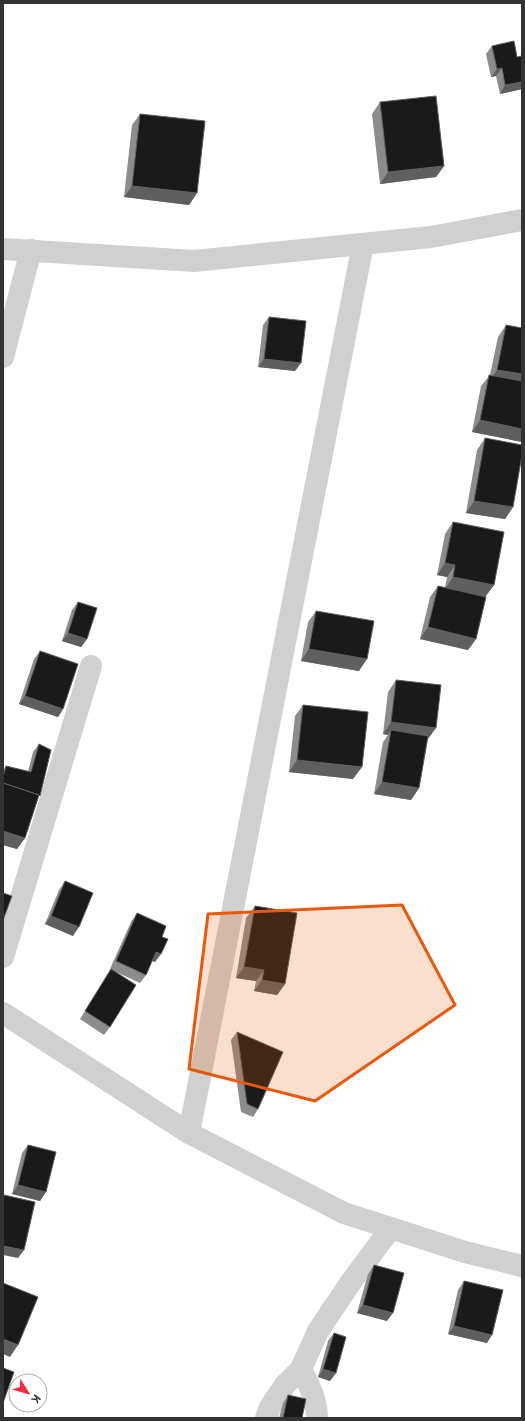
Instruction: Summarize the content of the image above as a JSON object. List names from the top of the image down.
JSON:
{
  "north": "bottom right"
}
